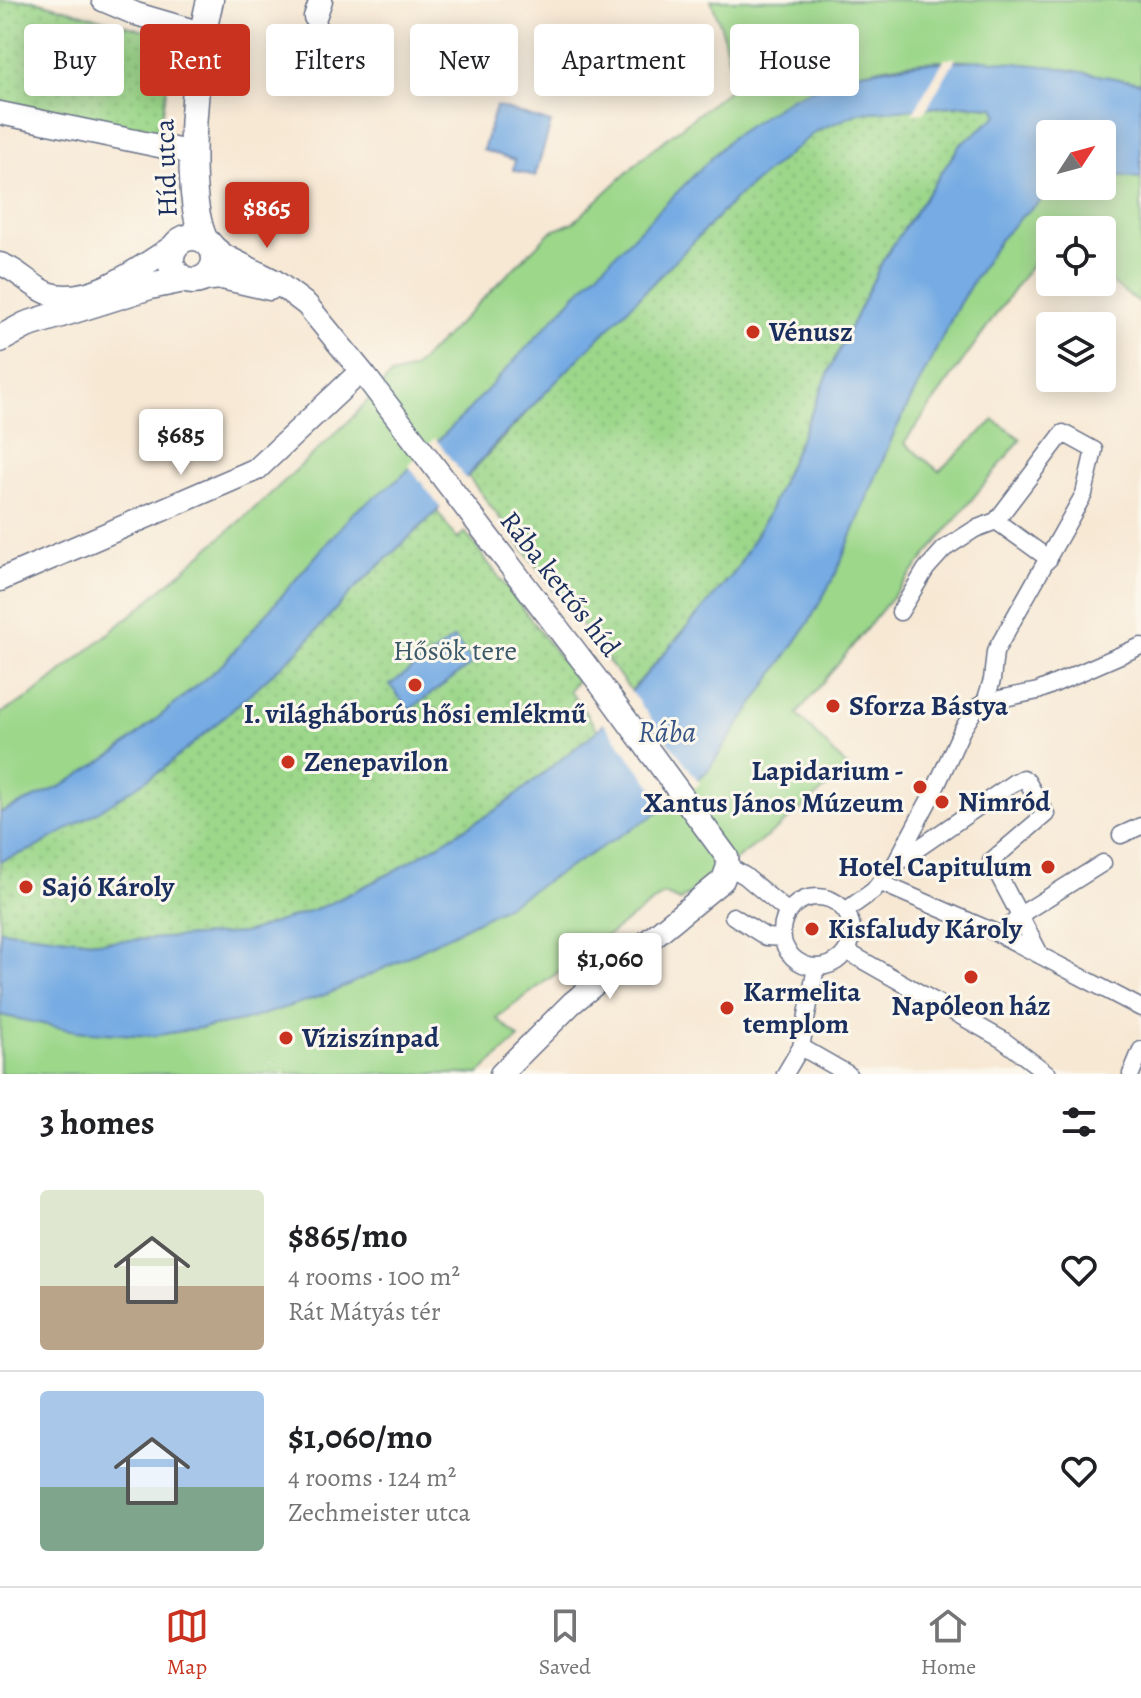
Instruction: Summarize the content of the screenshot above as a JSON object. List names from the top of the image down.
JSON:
{
  "streets": {
    "street": ["Híd utca", "Rába kettős híd"]
  },
  "crossings": [
    ["Híd utca", "Rába kettős híd"]
  ],
  "water": ["Rába"],
  "parks": ["Hősök tere"],
  "places": [
    "Vénusz",
    "I. világháborús hősi emlékmű",
    "Sforza Bástya",
    "Zenepavilon",
    "Lapidarium - Xantus János Múzeum",
    "Nimród",
    "Hotel Capitulum",
    "Sajó Károly",
    "Kisfaludy Károly",
    "Napóleon ház",
    "Karmelita templom",
    "Víziszínpad"
  ],
  "north": "top right",
  "page": {
    "chip": [
      "Buy",
      "Rent",
      "Filters",
      "New",
      "Apartment",
      "House"
    ],
    "price": ["$865", "$685", "$1,060"],
    "heading": "3 homes",
    "list": [
      {
        "name": "$865/mo",
        "note": "4 rooms · 100 m² · Rát Mátyás tér"
      },
      {
        "name": "$1,060/mo",
        "note": "4 rooms · 124 m² · Zechmeister utca"
      }
    ],
    "tabs": ["Map", "Saved", "Home"]
  }
}
